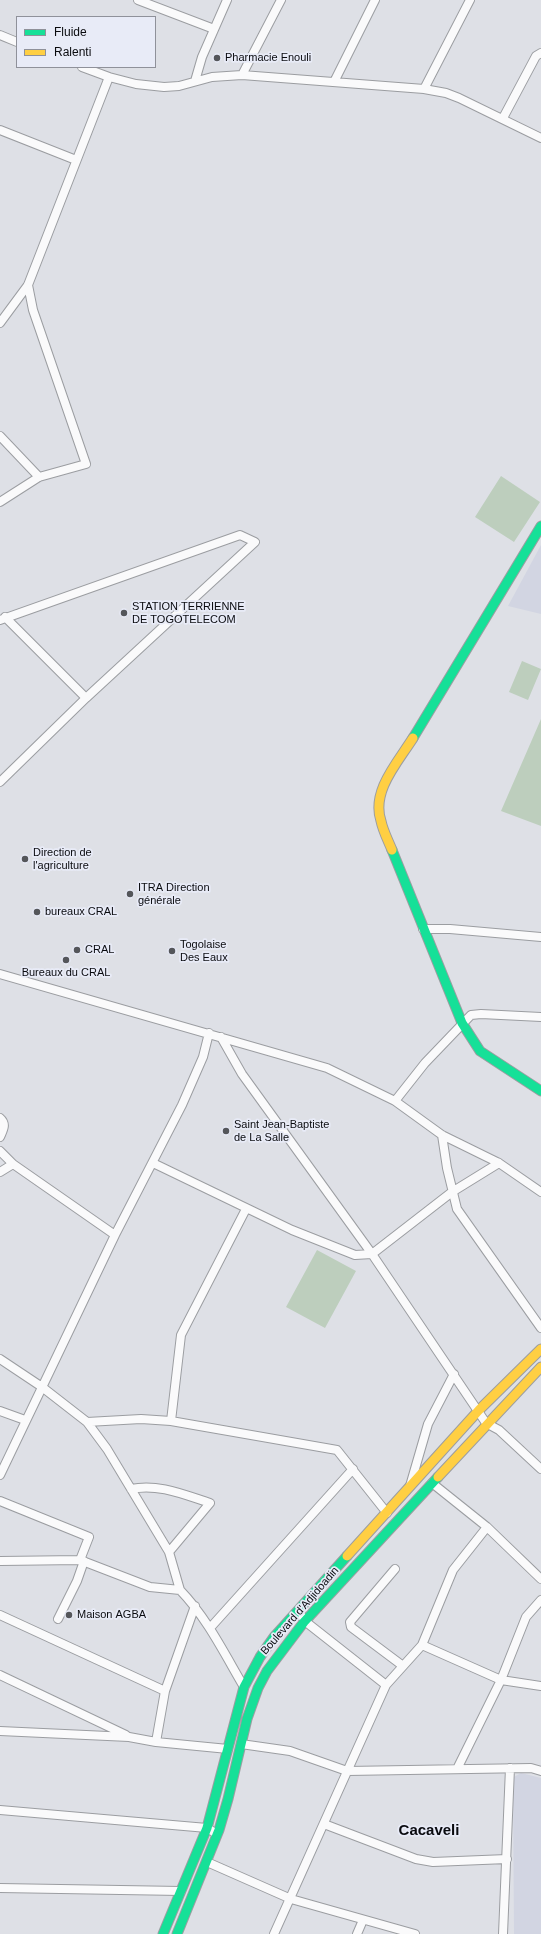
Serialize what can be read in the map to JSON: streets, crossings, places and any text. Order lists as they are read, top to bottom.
{
  "streets": {
    "main road": ["Boulevard d'Adjidoadin"]
  },
  "districts": ["Cacaveli"],
  "places": [
    "Pharmacie Enouli",
    "STATION TERRIENNE DE TOGOTELECOM",
    "Direction de l'agriculture",
    "ITRA Direction générale",
    "bureaux CRAL",
    "CRAL",
    "Togolaise Des Eaux",
    "Bureaux du CRAL",
    "Saint Jean-Baptiste de La Salle",
    "Maison AGBA"
  ],
  "legend": ["Fluide", "Ralenti"]
}
